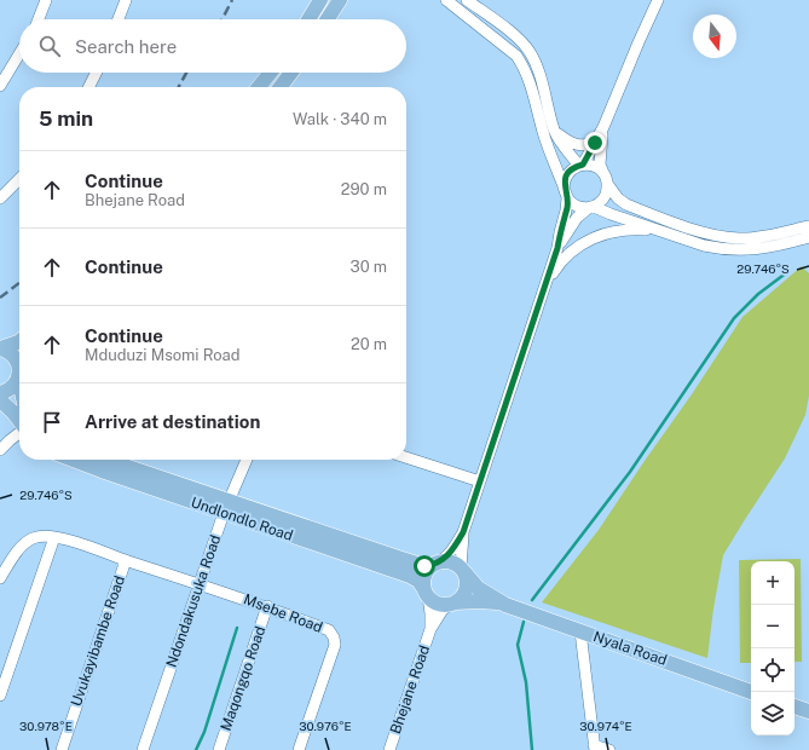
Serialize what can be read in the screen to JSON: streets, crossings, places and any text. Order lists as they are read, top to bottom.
{
  "streets": {
    "main road": ["Undlondlo Road", "Nyala Road"],
    "street": [
      "Ndondakusuka Road",
      "Msebe Road",
      "Uvukayibambe Road",
      "Maqongqo Road",
      "Bhejane Road"
    ]
  },
  "crossings": [
    ["Undlondlo Road", "Ndondakusuka Road"],
    ["Undlondlo Road", "Nyala Road"],
    ["Undlondlo Road", "Bhejane Road"],
    ["Ndondakusuka Road", "Msebe Road"],
    ["Msebe Road", "Uvukayibambe Road"],
    ["Msebe Road", "Maqongqo Road"],
    ["Nyala Road", "Bhejane Road"]
  ],
  "north": "bottom",
  "page": {
    "search": "Search here",
    "heading": ["5 min", "Walk · 340 m"],
    "list": [
      ["Continue", "Bhejane Road", "290 m"],
      ["Continue", "30 m"],
      ["Continue", "Mduduzi Msomi Road", "20 m"],
      "Arrive at destination"
    ],
    "map_buttons": ["+", "−"]
  },
  "coordinates": [
    "29.746°S",
    "30.978°E",
    "30.976°E",
    "30.974°E"
  ]
}
